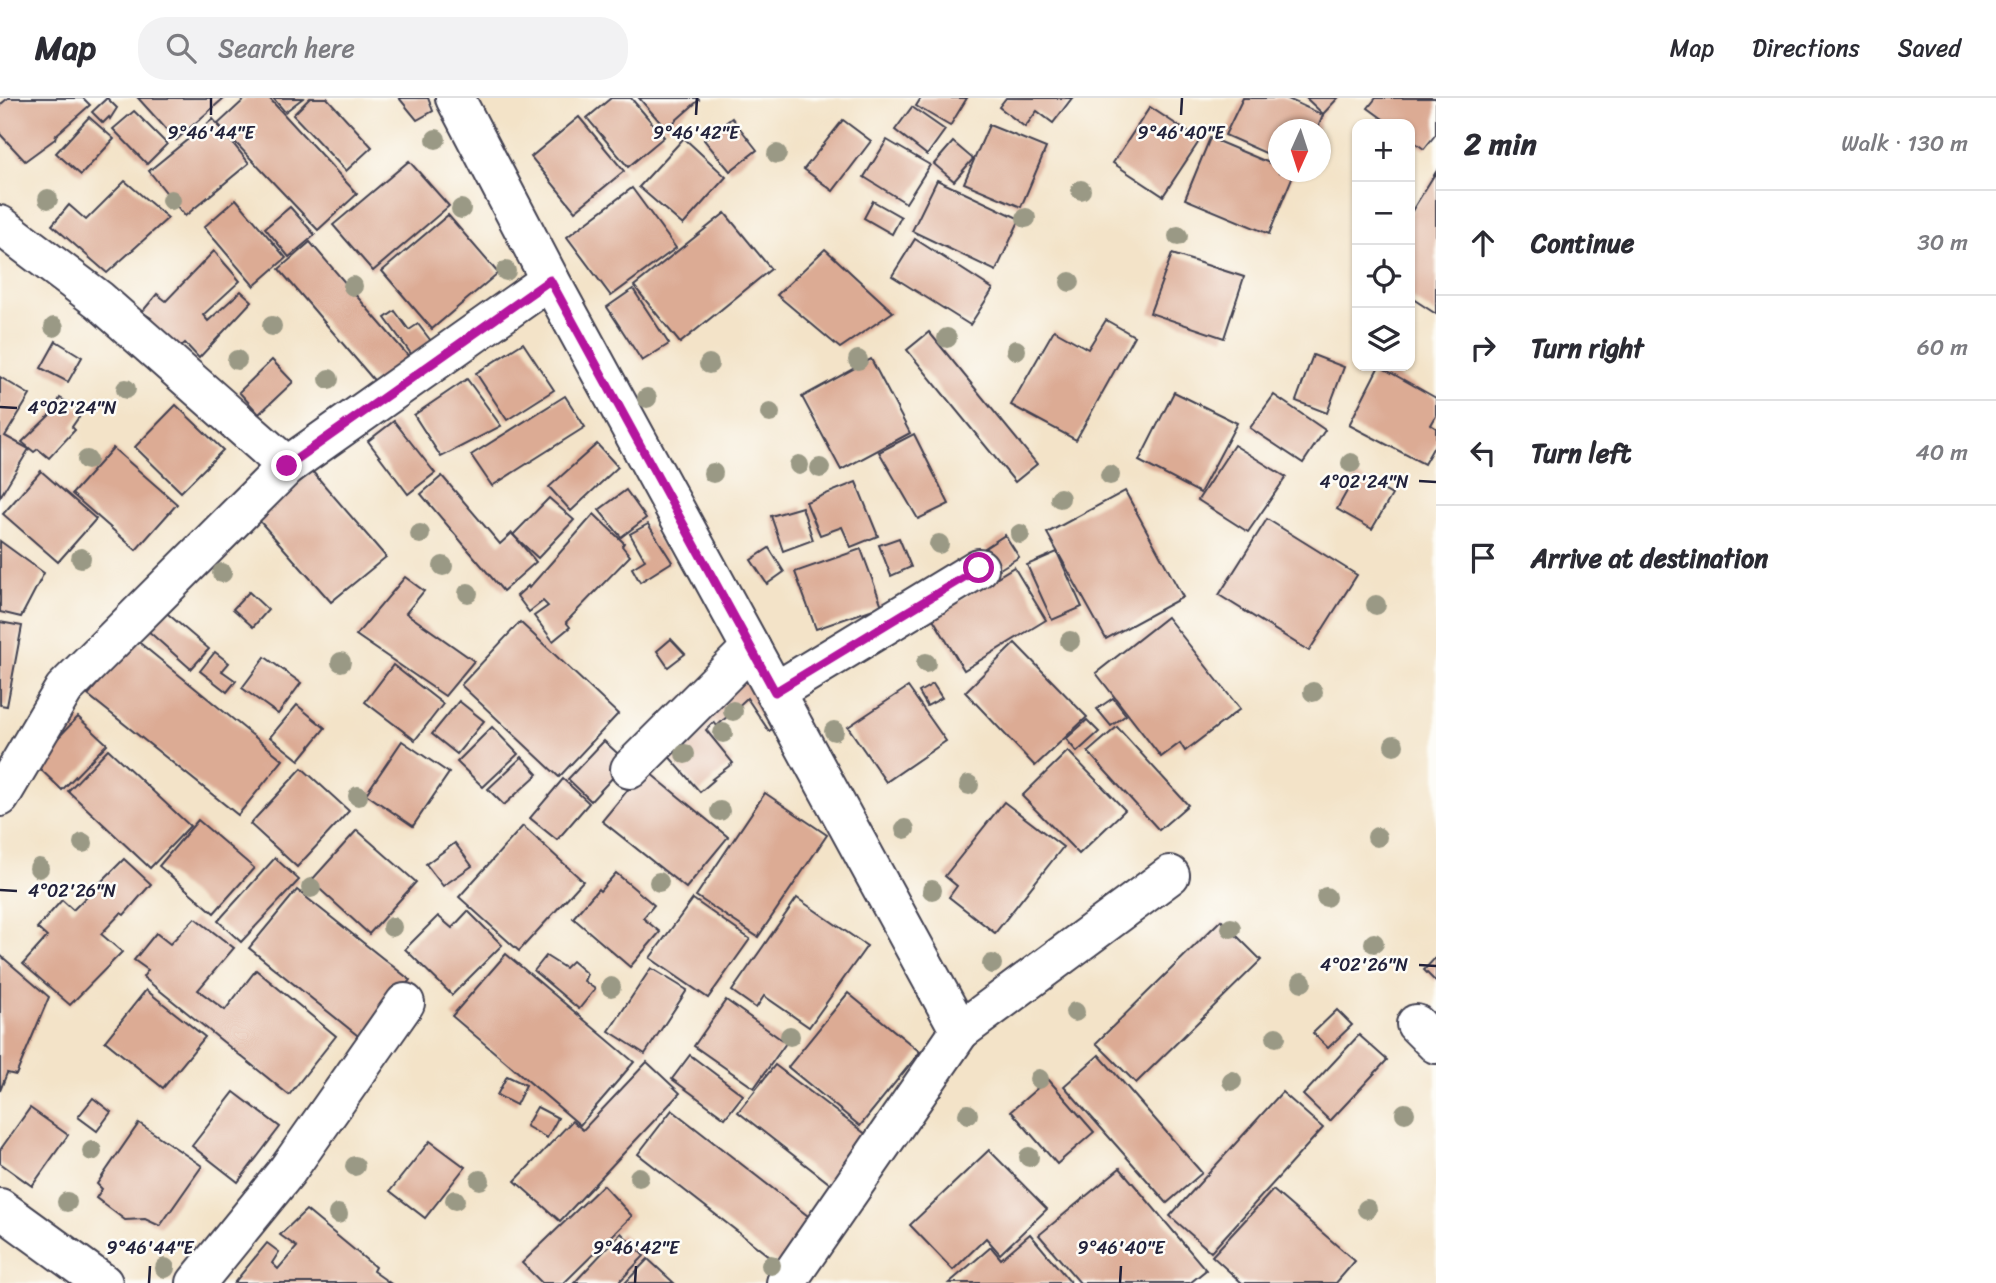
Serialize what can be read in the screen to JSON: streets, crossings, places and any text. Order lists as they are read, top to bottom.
{
  "north": "bottom",
  "page": {
    "header": "Map",
    "search": "Search here",
    "nav": ["Map", "Directions", "Saved"],
    "heading": ["2 min", "Walk · 130 m"],
    "map_buttons": ["+", "−"],
    "list": [
      ["Continue", "30 m"],
      ["Turn right", "60 m"],
      ["Turn left", "40 m"],
      "Arrive at destination"
    ]
  },
  "coordinates": [
    "9°46'44\"E",
    "9°46'42\"E",
    "9°46'40\"E",
    "4°02'24\"N",
    "4°02'26\"N"
  ]
}
